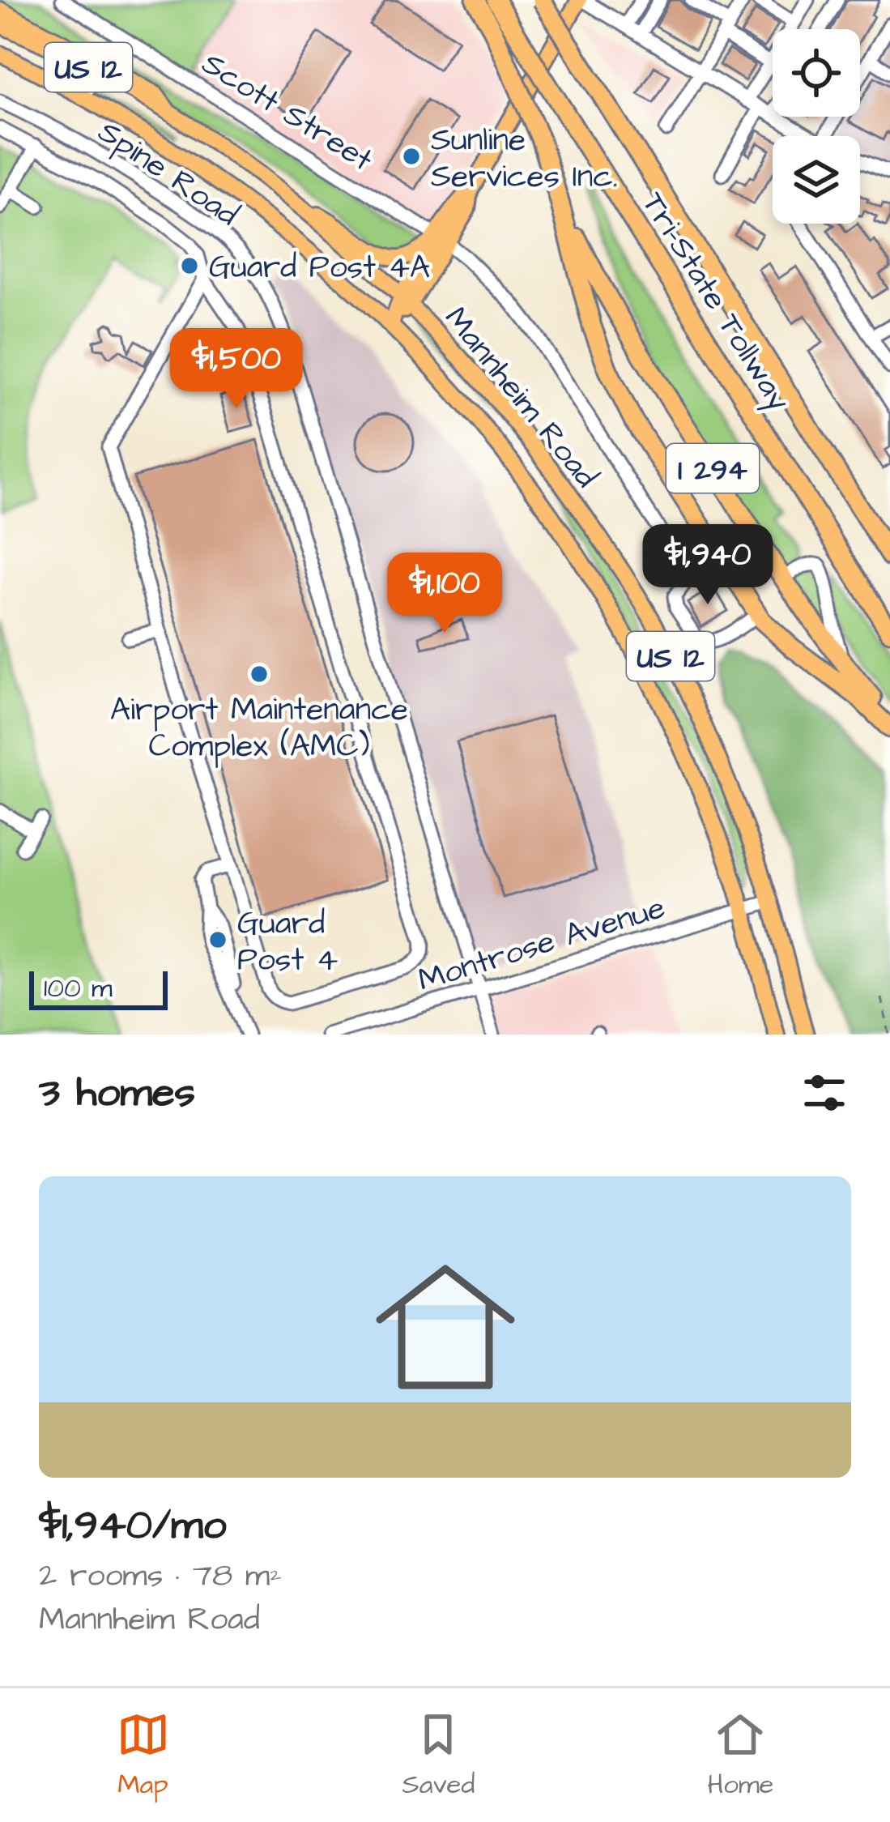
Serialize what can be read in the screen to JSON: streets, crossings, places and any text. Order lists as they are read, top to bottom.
{
  "streets": {
    "highway": ["Tri-State Tollway", "I 294"],
    "main road": ["US 12", "Mannheim Road"],
    "street": ["Scott Street", "Spine Road", "Montrose Avenue"]
  },
  "crossings": [
    ["Scott Street", "I 294"],
    ["Spine Road", "Montrose Avenue"],
    ["Tri-State Tollway", "I 294"],
    ["Mannheim Road", "Montrose Avenue"]
  ],
  "places": [
    "Sunline Services Inc.",
    "Guard Post 4A",
    "Airport Maintenance Complex (AMC)",
    "Guard Post 4"
  ],
  "scale_bar": "100 m",
  "page": {
    "price": ["$1,500", "$1,940", "$1,100"],
    "scale": "100 m",
    "heading": "3 homes",
    "list": [
      {
        "name": "$1,940/mo",
        "note": "2 rooms · 78 m² · Mannheim Road"
      }
    ],
    "tabs": ["Map", "Saved", "Home"]
  }
}
